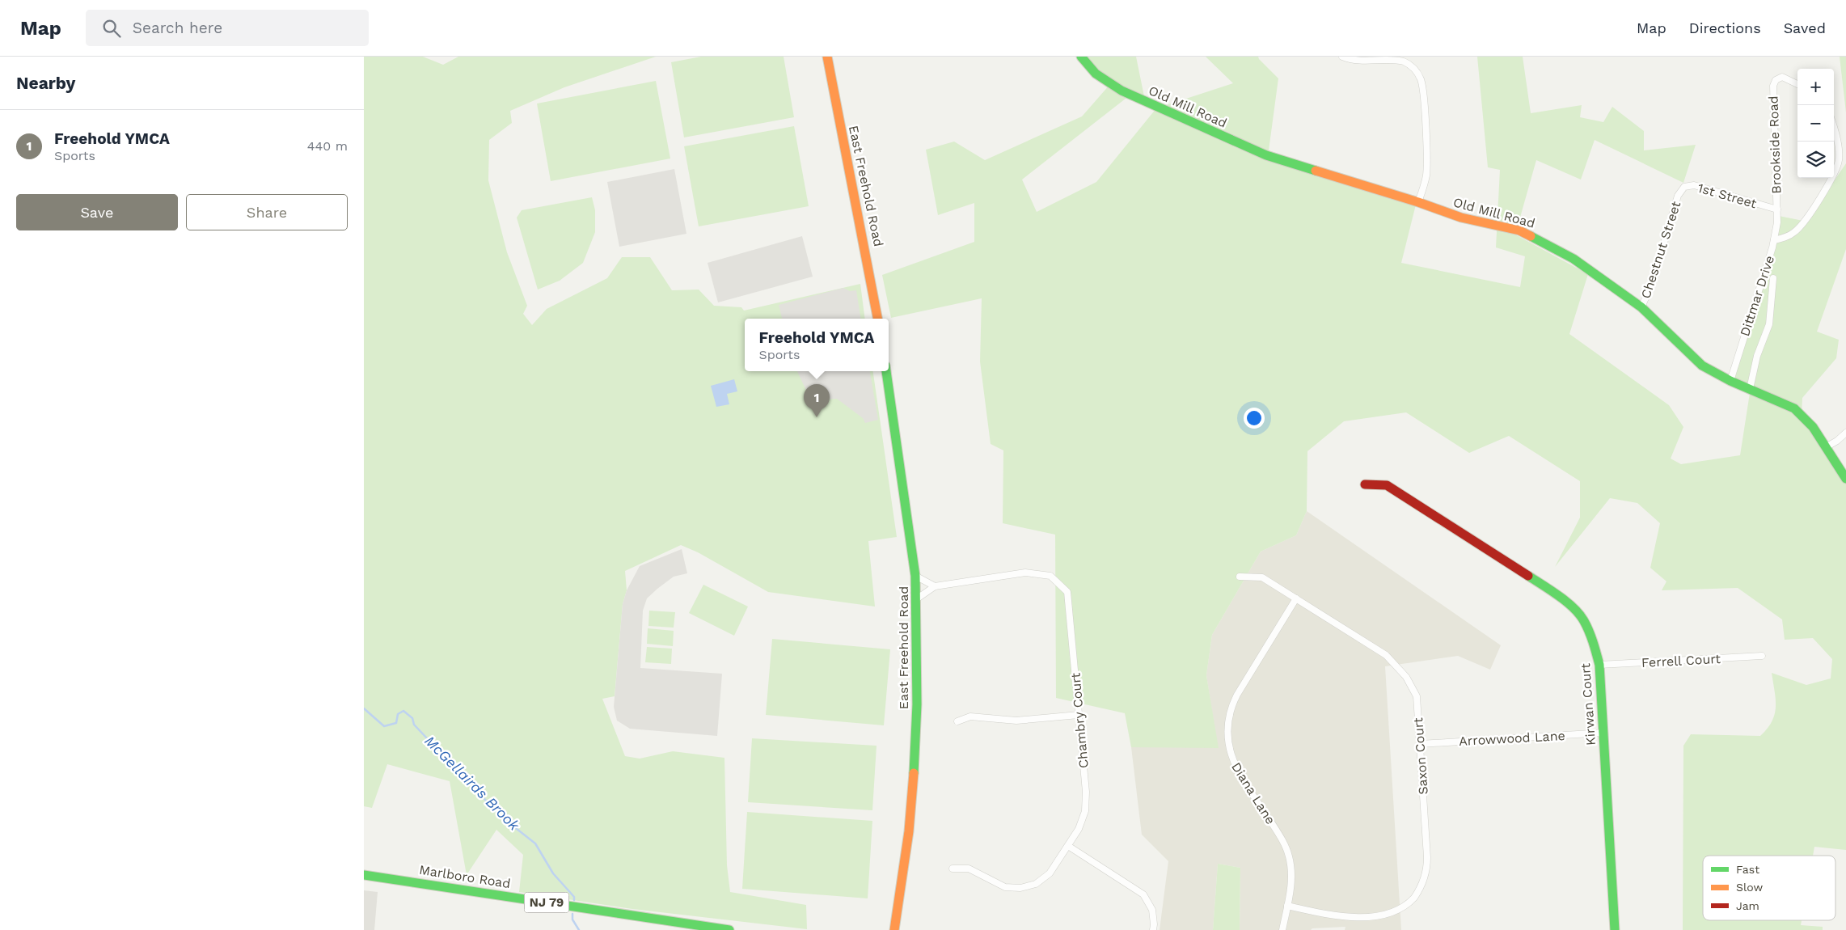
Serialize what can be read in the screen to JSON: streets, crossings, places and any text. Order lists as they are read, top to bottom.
{
  "streets": {
    "street": [
      "Old Mill Road",
      "Brookside Road",
      "East Freehold Road",
      "1st Street",
      "Chestnut Street",
      "Dittmar Drive",
      "Ferrell Court",
      "Kirwan Court",
      "Chambry Court",
      "Arrowwood Lane",
      "Saxon Court",
      "Diana Lane",
      "Marlboro Road",
      "NJ 79"
    ]
  },
  "crossings": [
    ["Old Mill Road", "Chestnut Street"],
    ["Old Mill Road", "Dittmar Drive"],
    ["Brookside Road", "1st Street"],
    ["Brookside Road", "Dittmar Drive"],
    ["East Freehold Road", "Chambry Court"],
    ["1st Street", "Chestnut Street"],
    ["1st Street", "Dittmar Drive"],
    ["Ferrell Court", "Kirwan Court"],
    ["Kirwan Court", "Arrowwood Lane"],
    ["Arrowwood Lane", "Saxon Court"],
    ["Saxon Court", "Diana Lane"]
  ],
  "water": ["McGellairds Brook"],
  "legend": ["Fast", "Slow", "Jam"],
  "page": {
    "header": "Map",
    "search": "Search here",
    "nav": ["Map", "Directions", "Saved"],
    "heading": "Nearby",
    "map_buttons": ["+", "−"],
    "list": [
      {
        "mark": "1",
        "name": "Freehold YMCA",
        "note": "Sports",
        "value": "440 m"
      }
    ],
    "buttons": ["Save", "Share"],
    "popup": ["Freehold YMCA", "Sports"],
    "pins": "1"
  }
}
